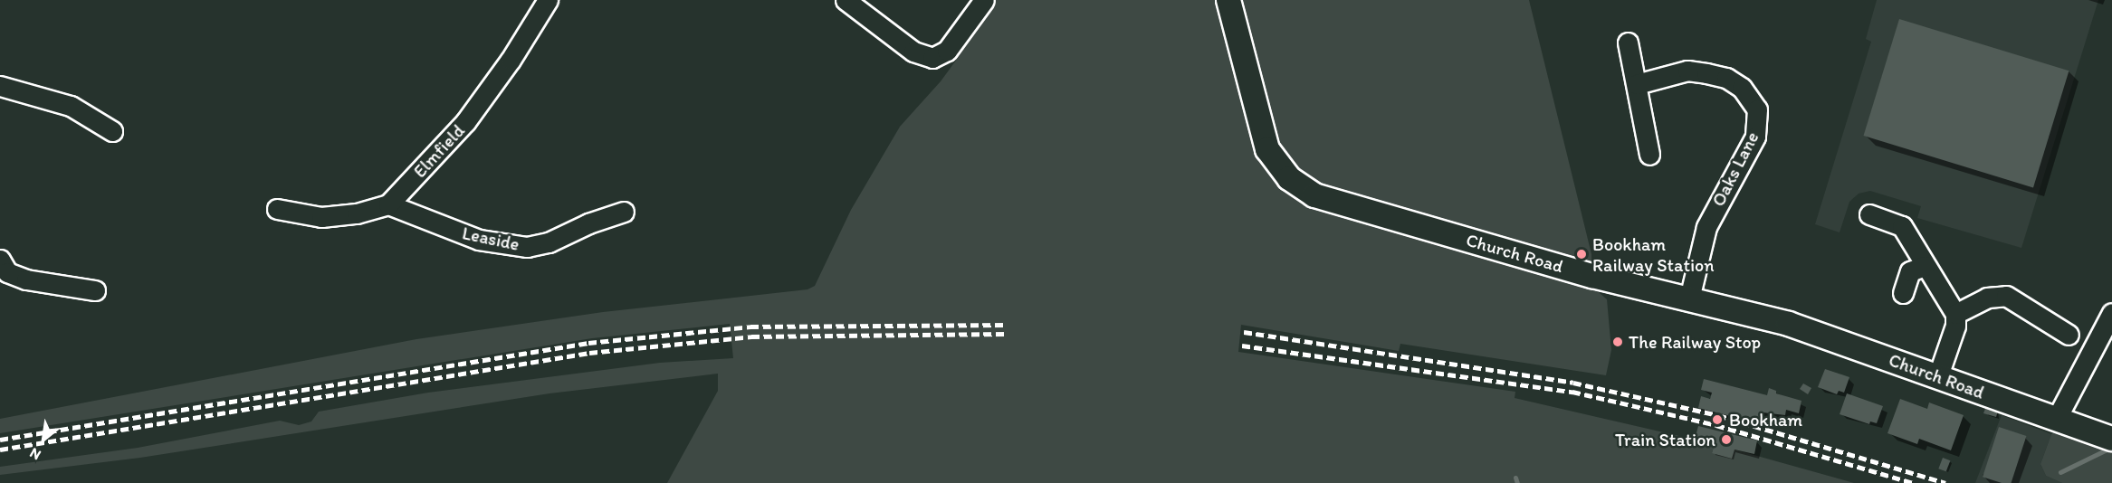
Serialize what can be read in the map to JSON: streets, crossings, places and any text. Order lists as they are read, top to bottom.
{
  "streets": {
    "street": [
      "Elmfield",
      "Oaks Lane",
      "Leaside",
      "Church Road"
    ]
  },
  "crossings": [
    ["Elmfield", "Leaside"],
    ["Oaks Lane", "Church Road"]
  ],
  "places": [
    "Bookham Railway Station",
    "The Railway Stop",
    "Bookham",
    "Train Station"
  ],
  "north": "bottom left"
}
